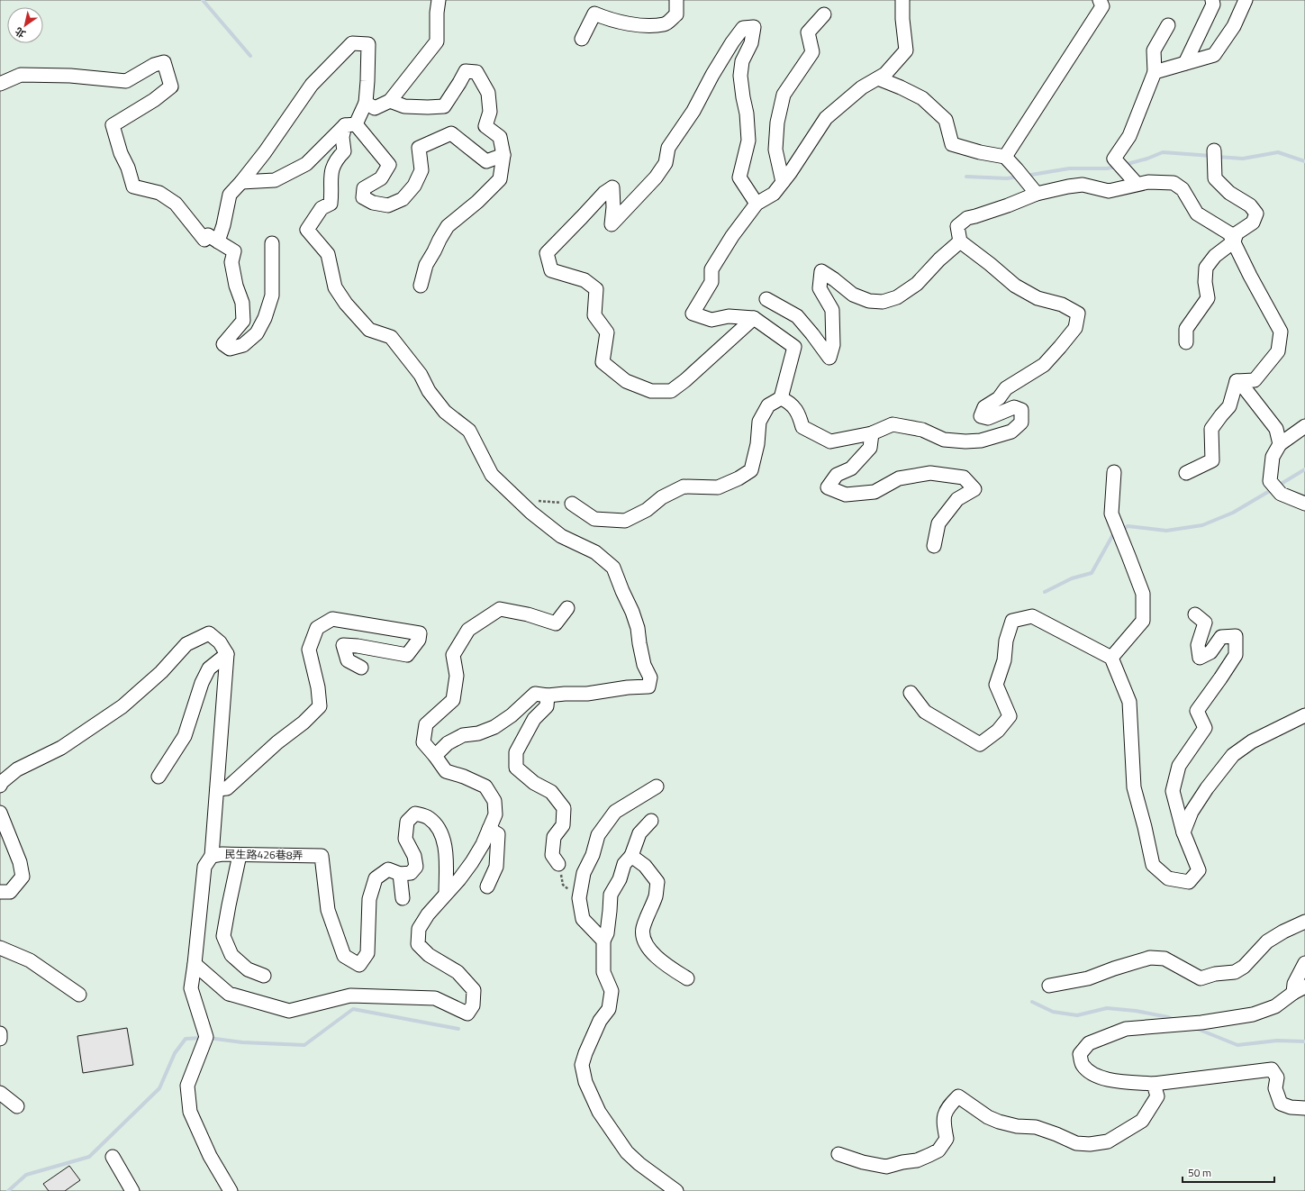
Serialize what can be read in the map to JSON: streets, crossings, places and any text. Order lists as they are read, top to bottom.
{
  "streets": {
    "street": ["民生路426巷8弄"]
  },
  "scale_bar": "50 m",
  "north": "bottom left"
}
